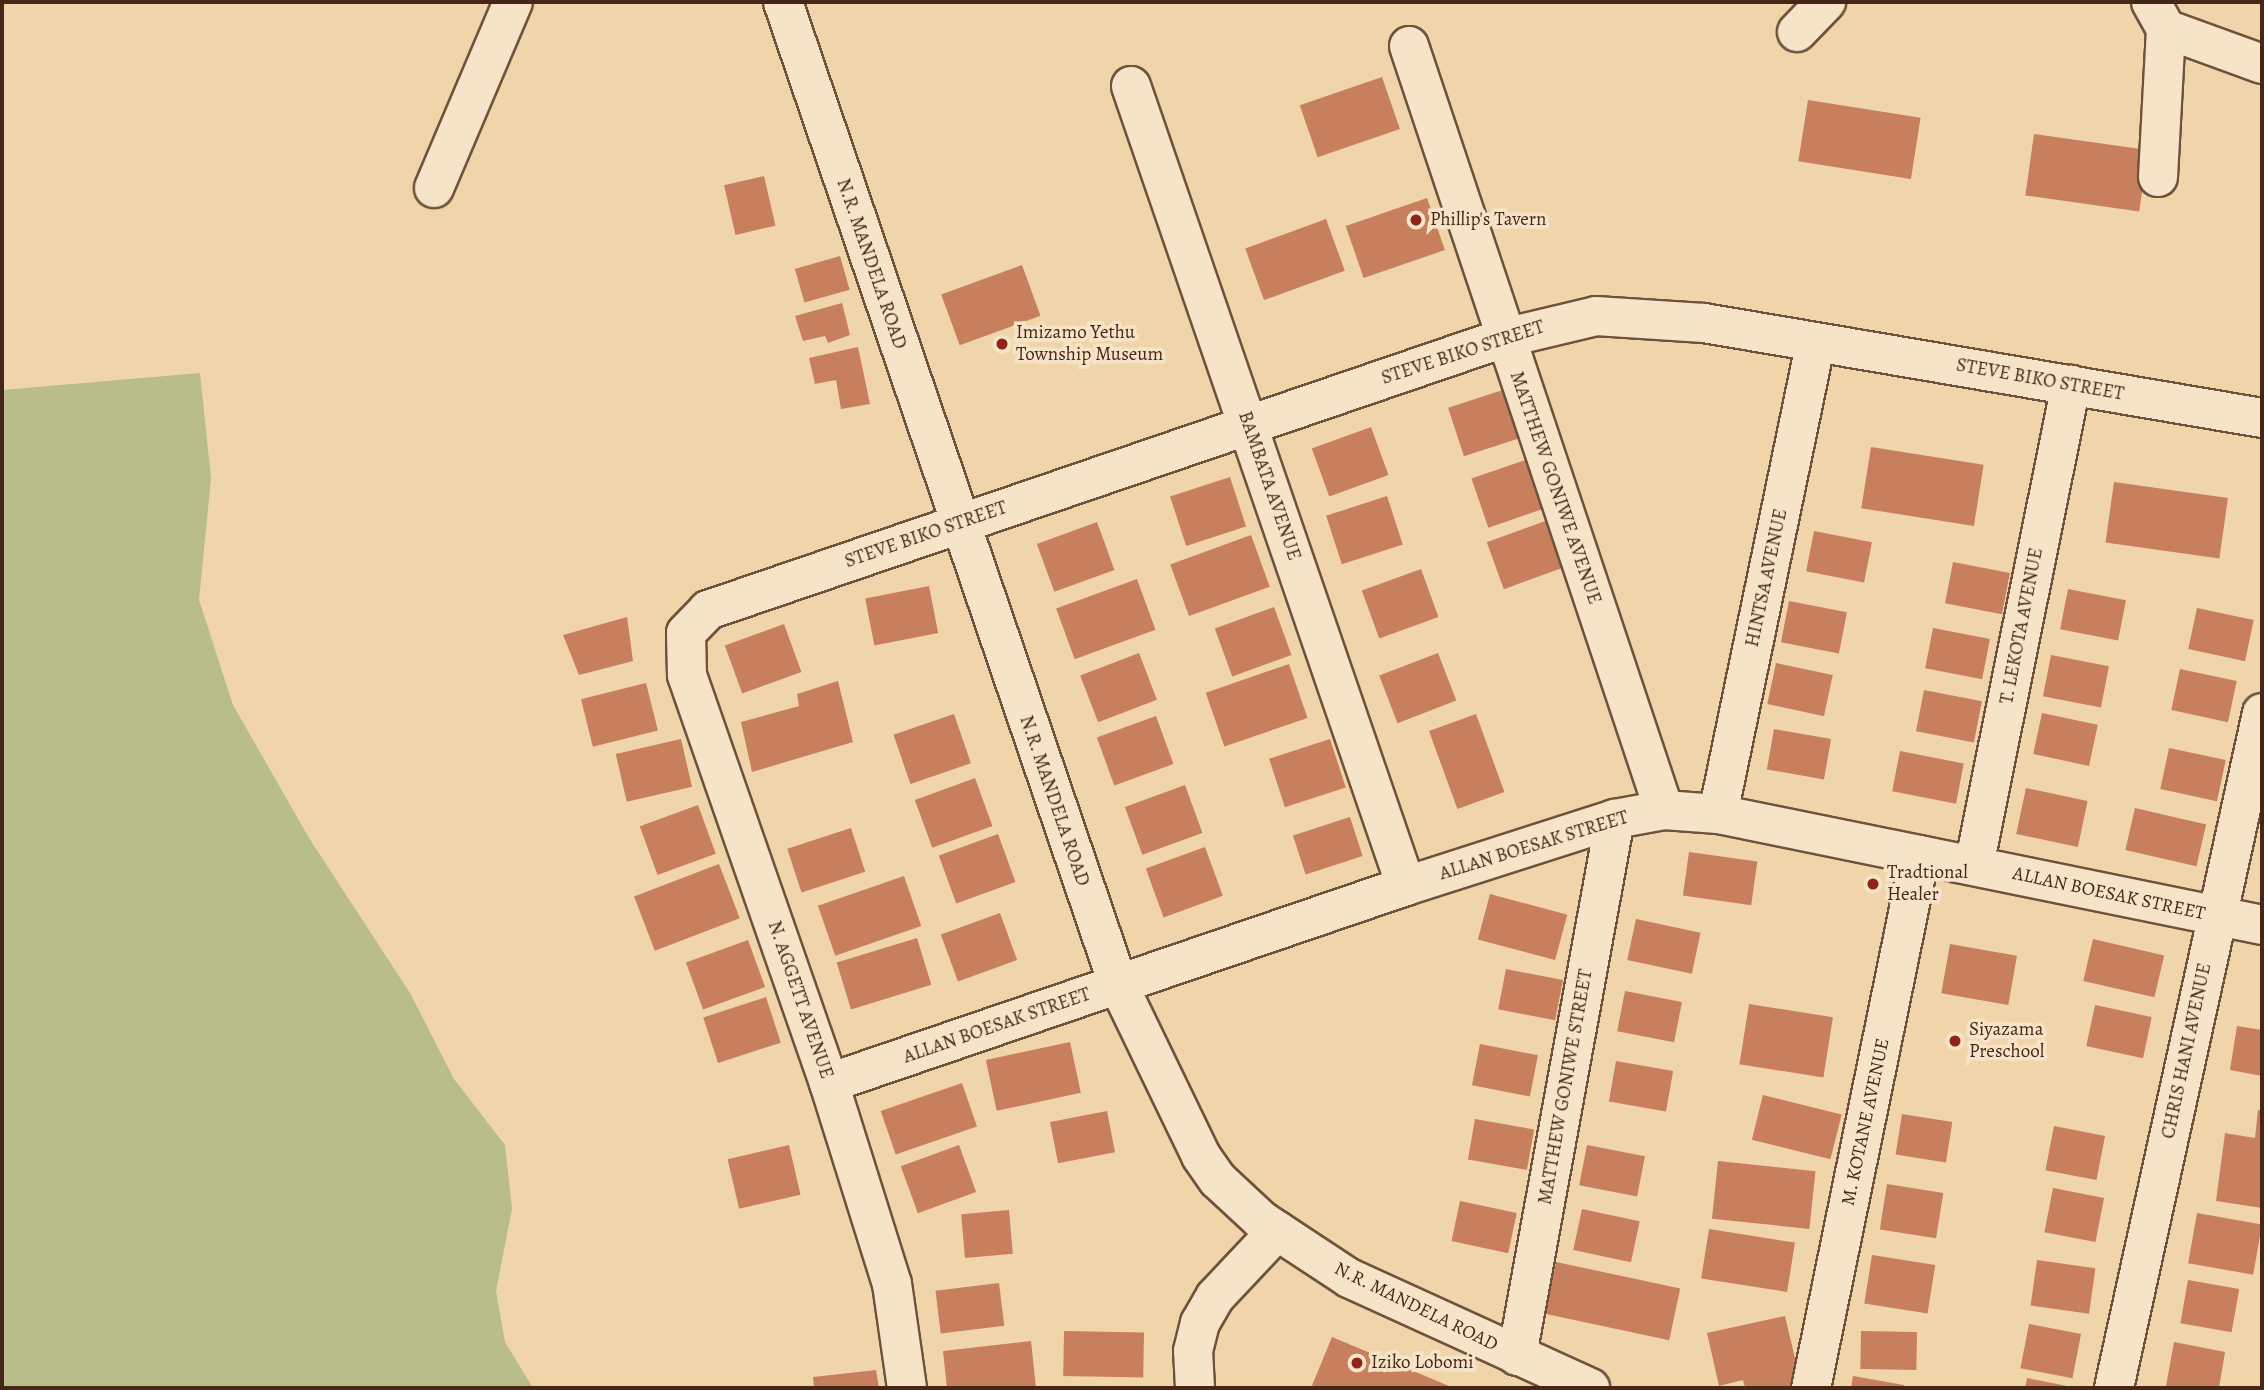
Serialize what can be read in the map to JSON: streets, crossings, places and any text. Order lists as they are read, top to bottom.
{
  "streets": {
    "street": [
      "N.R. MANDELA ROAD",
      "STEVE BIKO STREET",
      "BAMBATA AVENUE",
      "MATTHEW GONIWE AVENUE",
      "HINTSA AVENUE",
      "T. LEKOTA AVENUE",
      "ALLAN BOESAK STREET",
      "N. AGGETT AVENUE",
      "CHRIS HANI AVENUE",
      "MATTHEW GONIWE STREET",
      "M. KOTANE AVENUE"
    ]
  },
  "crossings": [
    ["N.R. MANDELA ROAD", "STEVE BIKO STREET"],
    ["N.R. MANDELA ROAD", "ALLAN BOESAK STREET"],
    ["N.R. MANDELA ROAD", "MATTHEW GONIWE STREET"],
    ["STEVE BIKO STREET", "BAMBATA AVENUE"],
    ["STEVE BIKO STREET", "MATTHEW GONIWE AVENUE"],
    ["STEVE BIKO STREET", "HINTSA AVENUE"],
    ["STEVE BIKO STREET", "T. LEKOTA AVENUE"],
    ["STEVE BIKO STREET", "N. AGGETT AVENUE"],
    ["BAMBATA AVENUE", "ALLAN BOESAK STREET"],
    ["MATTHEW GONIWE AVENUE", "ALLAN BOESAK STREET"],
    ["HINTSA AVENUE", "ALLAN BOESAK STREET"],
    ["T. LEKOTA AVENUE", "ALLAN BOESAK STREET"],
    ["ALLAN BOESAK STREET", "N. AGGETT AVENUE"],
    ["ALLAN BOESAK STREET", "CHRIS HANI AVENUE"],
    ["ALLAN BOESAK STREET", "MATTHEW GONIWE STREET"],
    ["ALLAN BOESAK STREET", "M. KOTANE AVENUE"]
  ],
  "places": [
    "Phillip's Tavern",
    "Imizamo Yethu Township Museum",
    "Tradtional Healer",
    "Siyazama Preschool",
    "Iziko Lobomi"
  ]
}
